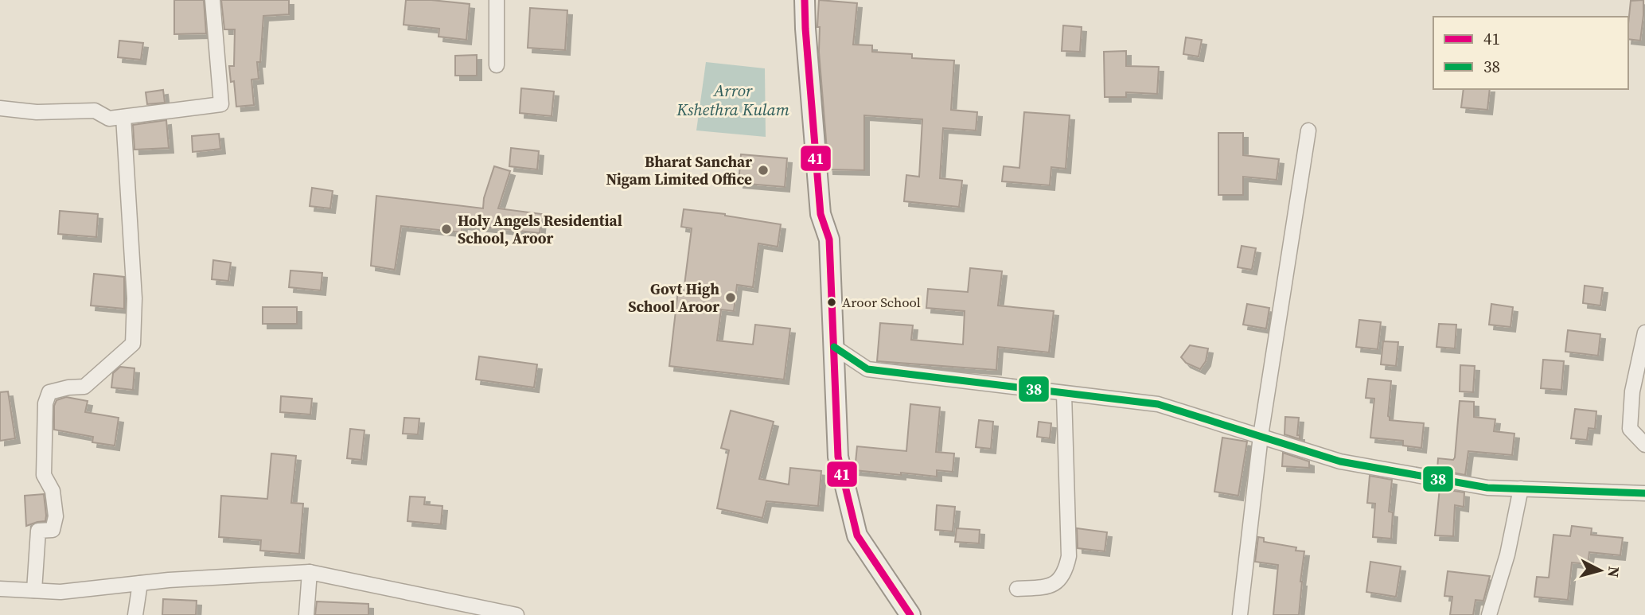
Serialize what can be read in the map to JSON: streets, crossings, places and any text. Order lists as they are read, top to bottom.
{
  "water": ["Arror Kshethra Kulam"],
  "places": [
    "Bharat Sanchar Nigam Limited Office",
    "Holy Angels Residential School, Aroor",
    "Govt High School Aroor",
    "Aroor School"
  ],
  "lines": ["transit line 41", "transit line 38"],
  "legend": ["41", "38"],
  "north": "right"
}
